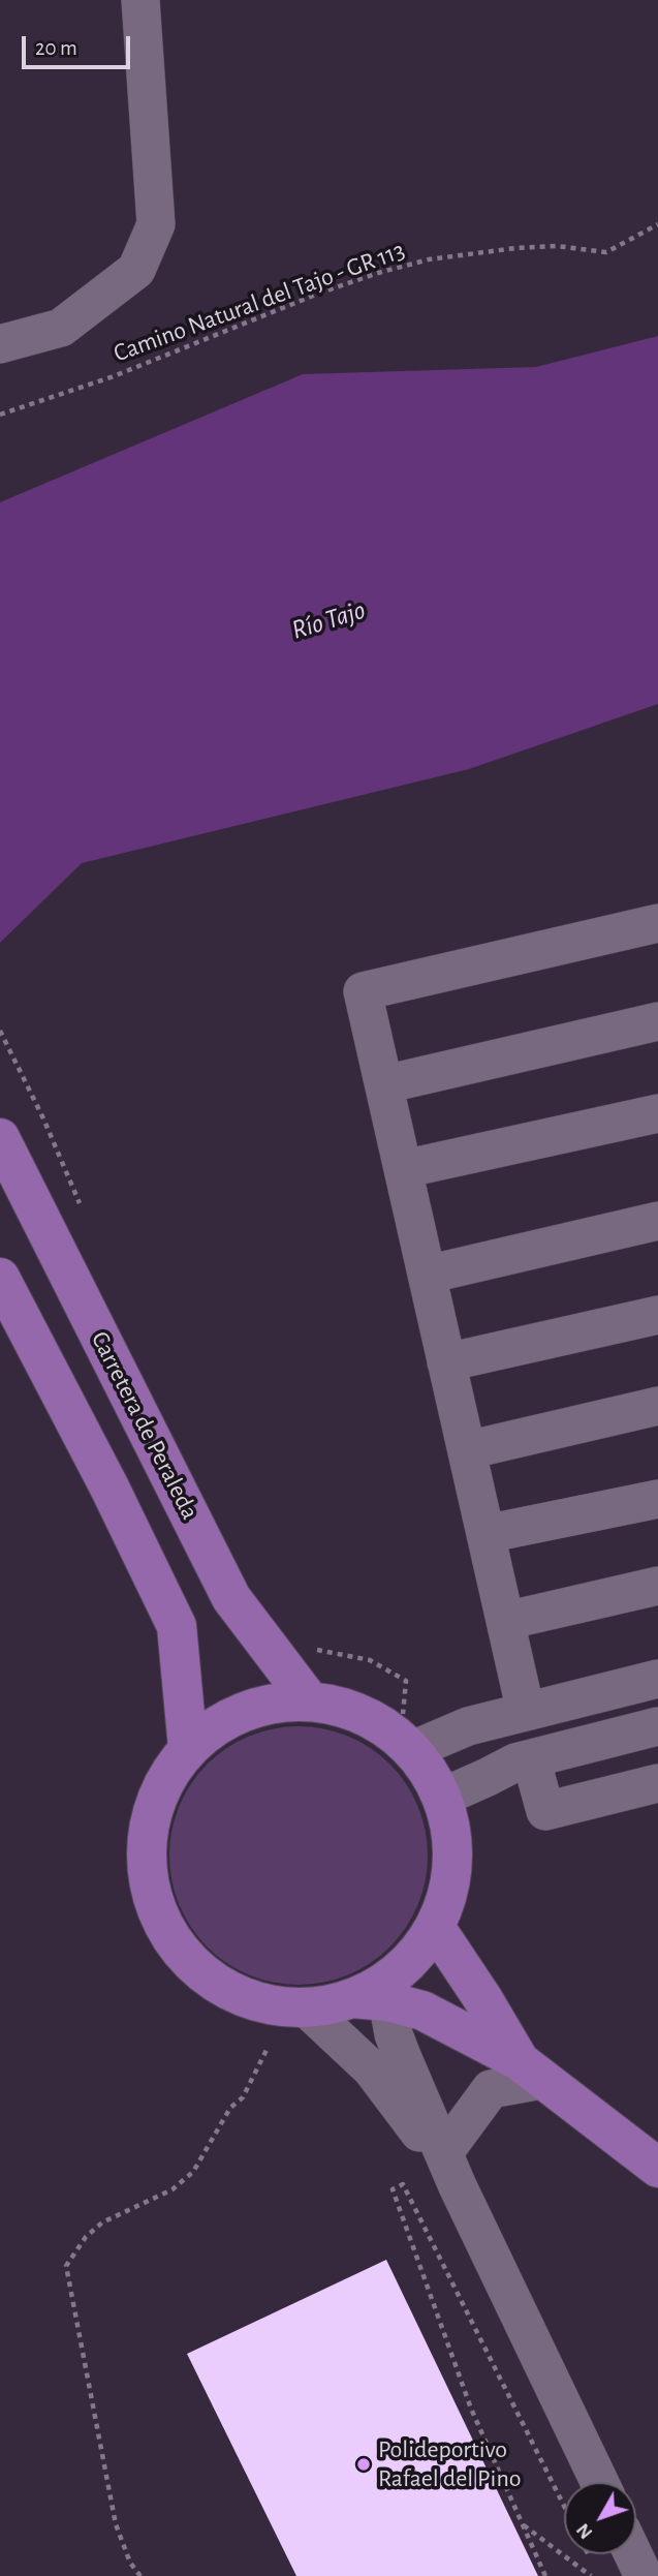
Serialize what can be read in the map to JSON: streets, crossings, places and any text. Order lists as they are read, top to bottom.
{
  "streets": {
    "main road": ["Carretera de Peraleda"],
    "path": ["Camino Natural del Tajo - GR 113"]
  },
  "water": ["Río Tajo"],
  "places": ["Polideportivo Rafael del Pino"],
  "scale_bar": "20 m",
  "north": "bottom left"
}
